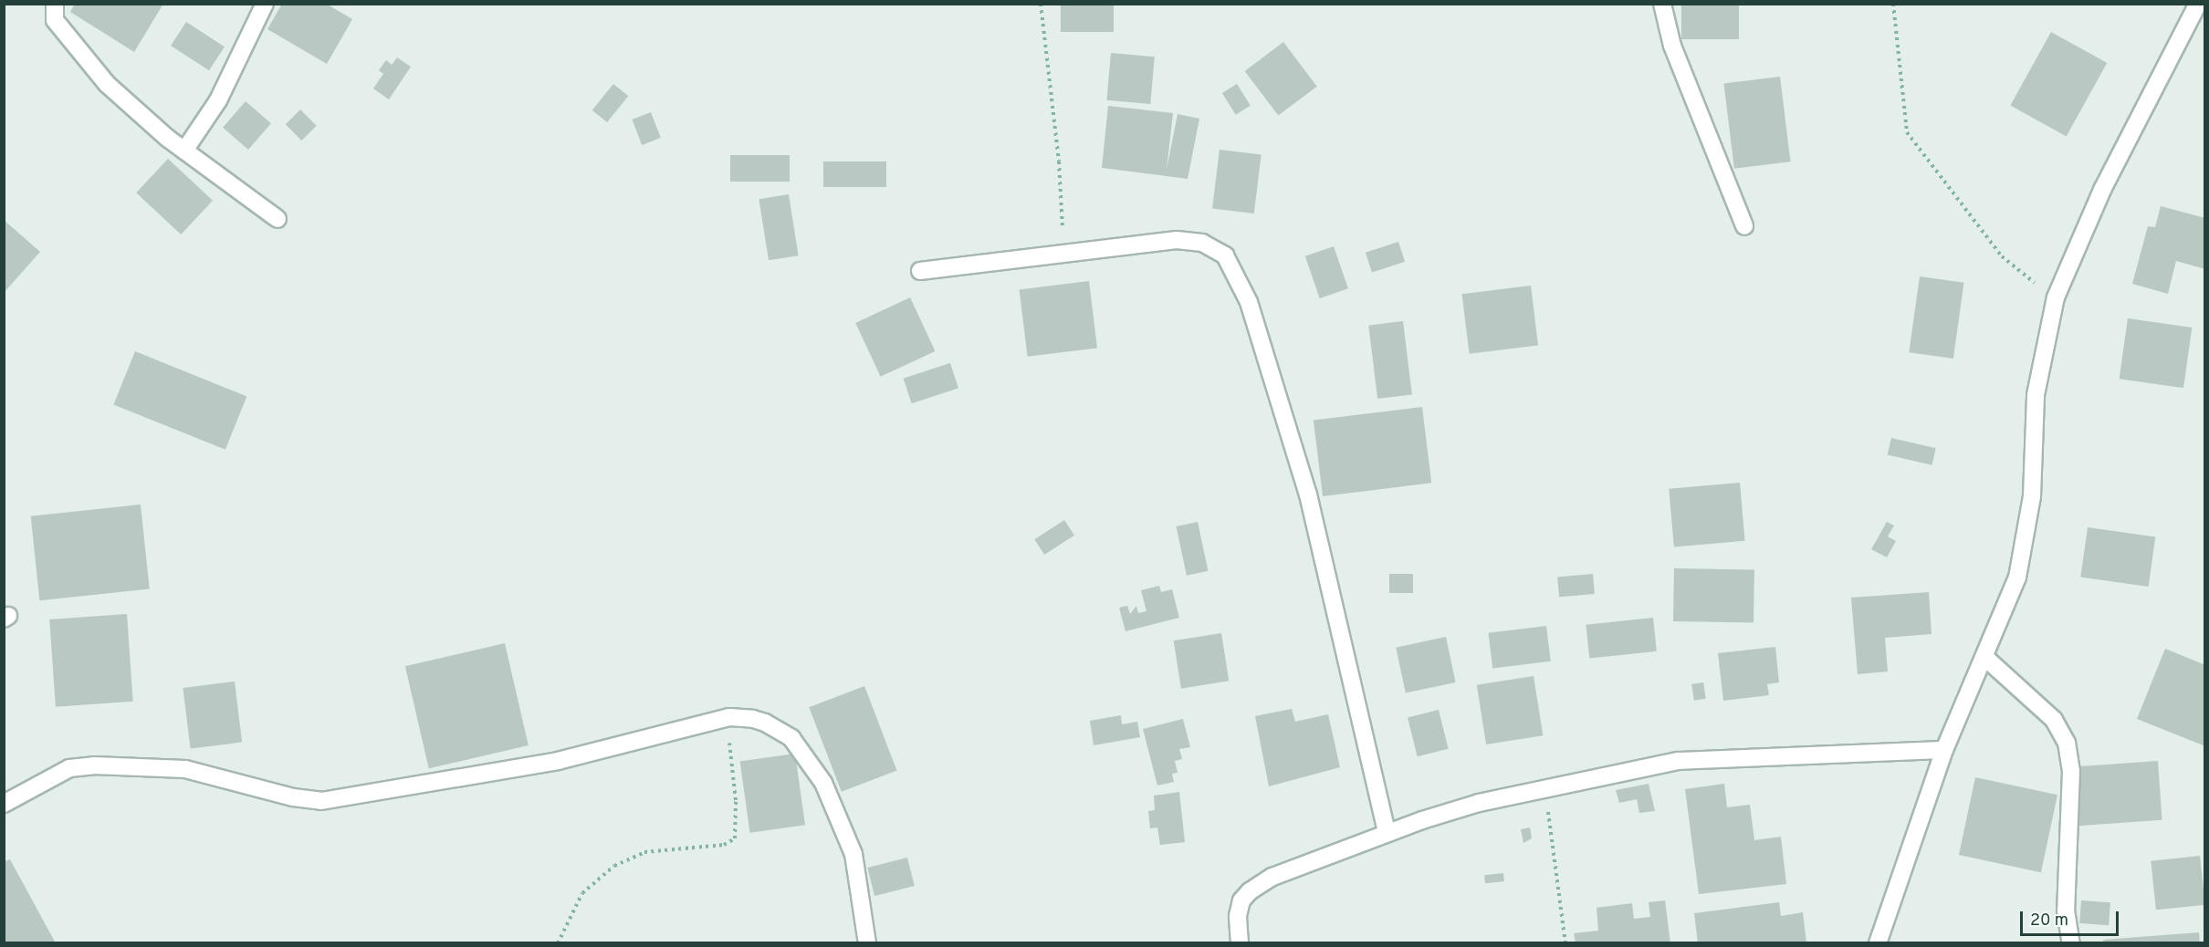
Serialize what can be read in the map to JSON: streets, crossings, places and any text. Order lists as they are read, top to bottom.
{
  "scale_bar": "20 m"
}
